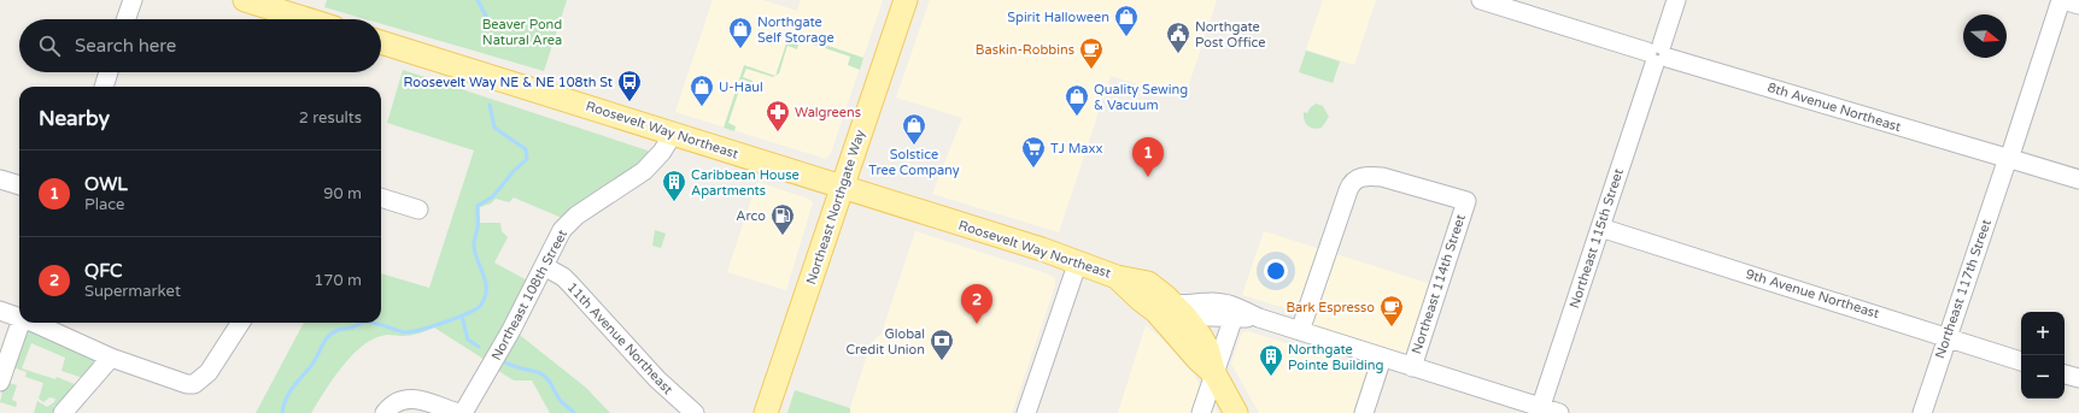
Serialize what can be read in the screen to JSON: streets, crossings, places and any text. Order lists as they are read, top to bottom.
{
  "streets": {
    "main road": ["Roosevelt Way Northeast", "Northeast Northgate Way"],
    "street": [
      "8th Avenue Northeast",
      "Northeast 115th Street",
      "Northeast 114th Street",
      "Northeast 117th Street",
      "9th Avenue Northeast",
      "Northeast 108th Street",
      "11th Avenue Northeast"
    ]
  },
  "crossings": [
    ["8th Avenue Northeast", "Northeast 115th Street"],
    ["8th Avenue Northeast", "Northeast 117th Street"],
    ["Roosevelt Way Northeast", "Northeast Northgate Way"],
    ["Roosevelt Way Northeast", "Northeast 108th Street"],
    ["Northeast 115th Street", "9th Avenue Northeast"],
    ["Northeast 117th Street", "9th Avenue Northeast"],
    ["Northeast 108th Street", "11th Avenue Northeast"]
  ],
  "parks": ["Beaver Pond Natural Area"],
  "places": {
    "shop": [
      "Spirit Halloween",
      "Northgate Self Storage",
      "U-Haul",
      "Quality Sewing & Vacuum",
      "Solstice Tree Company"
    ],
    "public building": ["Northgate Post Office"],
    "cafe": ["Baskin-Robbins", "Bark Espresso"],
    "bus stop": ["Roosevelt Way NE & NE 108th St"],
    "pharmacy": ["Walgreens"],
    "supermarket": ["TJ Maxx"],
    "building": ["Caribbean House Apartments", "Northgate Pointe Building"],
    "fuel station": ["Arco"],
    "bank": ["Global Credit Union"]
  },
  "north": "right",
  "page": {
    "search": "Search here",
    "heading": ["Nearby", "2 results"],
    "pins": ["1", "2"],
    "list": [
      {
        "mark": "1",
        "name": "OWL",
        "note": "Place",
        "value": "90 m"
      },
      {
        "mark": "2",
        "name": "QFC",
        "note": "Supermarket",
        "value": "170 m"
      }
    ],
    "map_buttons": ["+", "−"]
  }
}
